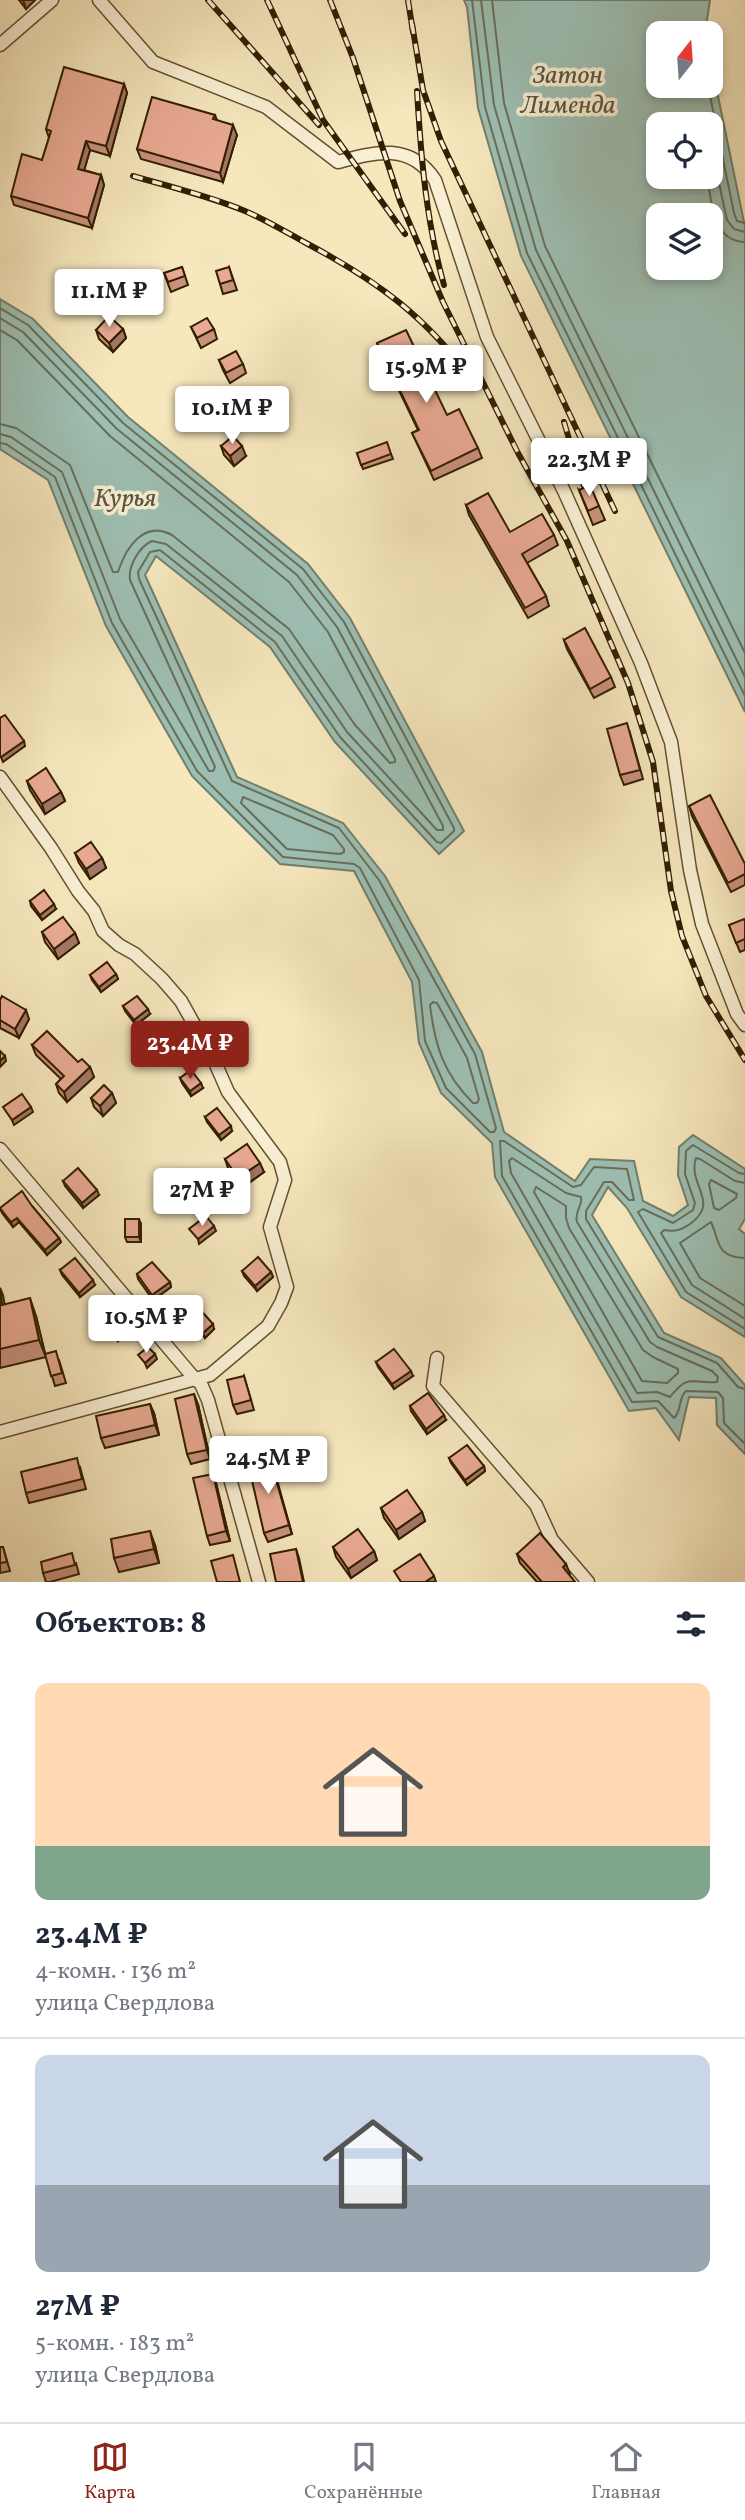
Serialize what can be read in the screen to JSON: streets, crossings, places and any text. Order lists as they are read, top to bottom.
{
  "water": ["Затон Лименда", "Курья"],
  "north": "top",
  "page": {
    "price": [
      "11.1M ₽",
      "15.9M ₽",
      "10.1M ₽",
      "22.3M ₽",
      "23.4M ₽",
      "27M ₽",
      "10.5M ₽",
      "24.5M ₽"
    ],
    "heading": "Объектов: 8",
    "list": [
      {
        "name": "23.4M ₽",
        "note": "4-комн. · 136 m² · улица Свердлова"
      },
      {
        "name": "27M ₽",
        "note": "5-комн. · 183 m² · улица Свердлова"
      }
    ],
    "tabs": ["Карта", "Сохранённые", "Главная"]
  }
}
